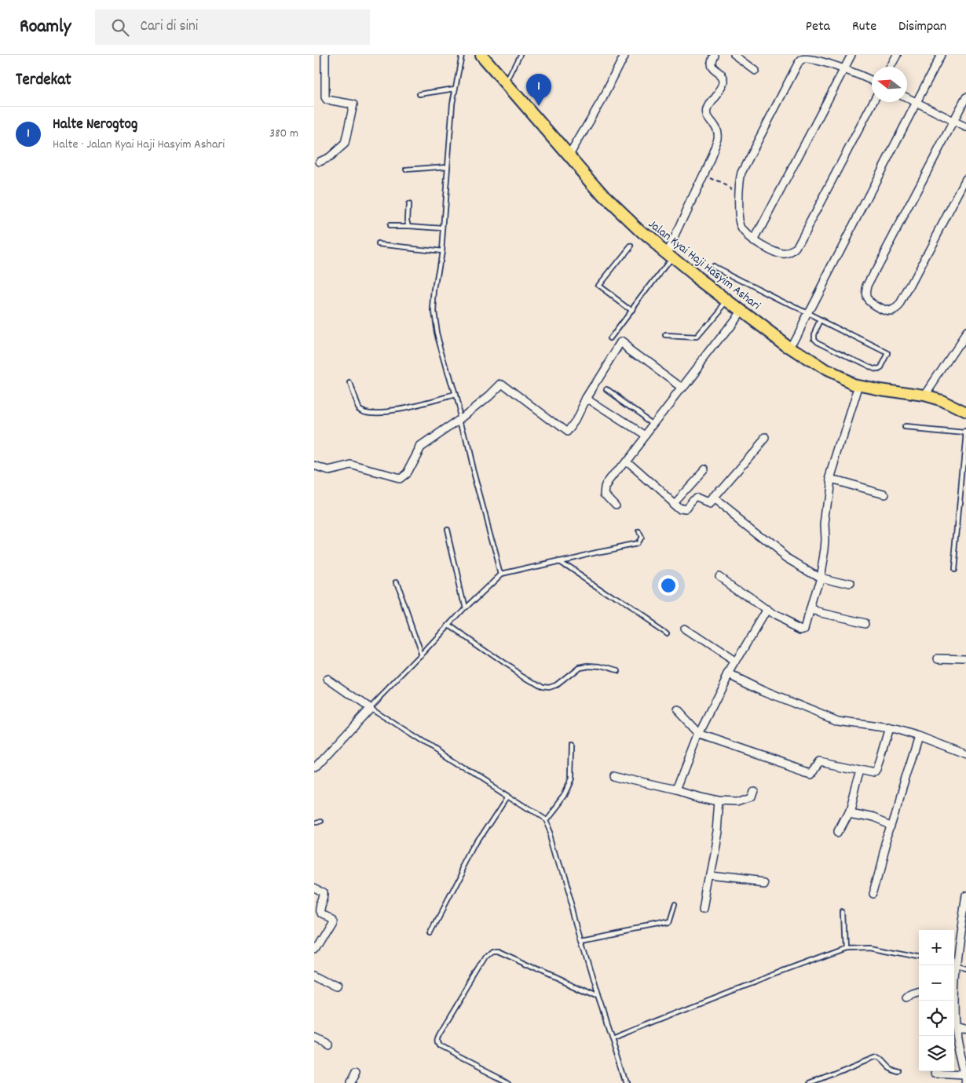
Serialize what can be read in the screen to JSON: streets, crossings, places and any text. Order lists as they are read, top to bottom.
{
  "streets": {
    "main road": ["Jalan Kyai Haji Hasyim Ashari"]
  },
  "north": "left",
  "page": {
    "header": "Roamly",
    "search": "Cari di sini",
    "nav": ["Peta", "Rute", "Disimpan"],
    "heading": "Terdekat",
    "pins": "1",
    "list": [
      {
        "mark": "1",
        "name": "Halte Nerogtog",
        "note": "Halte · Jalan Kyai Haji Hasyim Ashari",
        "value": "380 m"
      }
    ],
    "map_buttons": ["+", "−"]
  }
}
